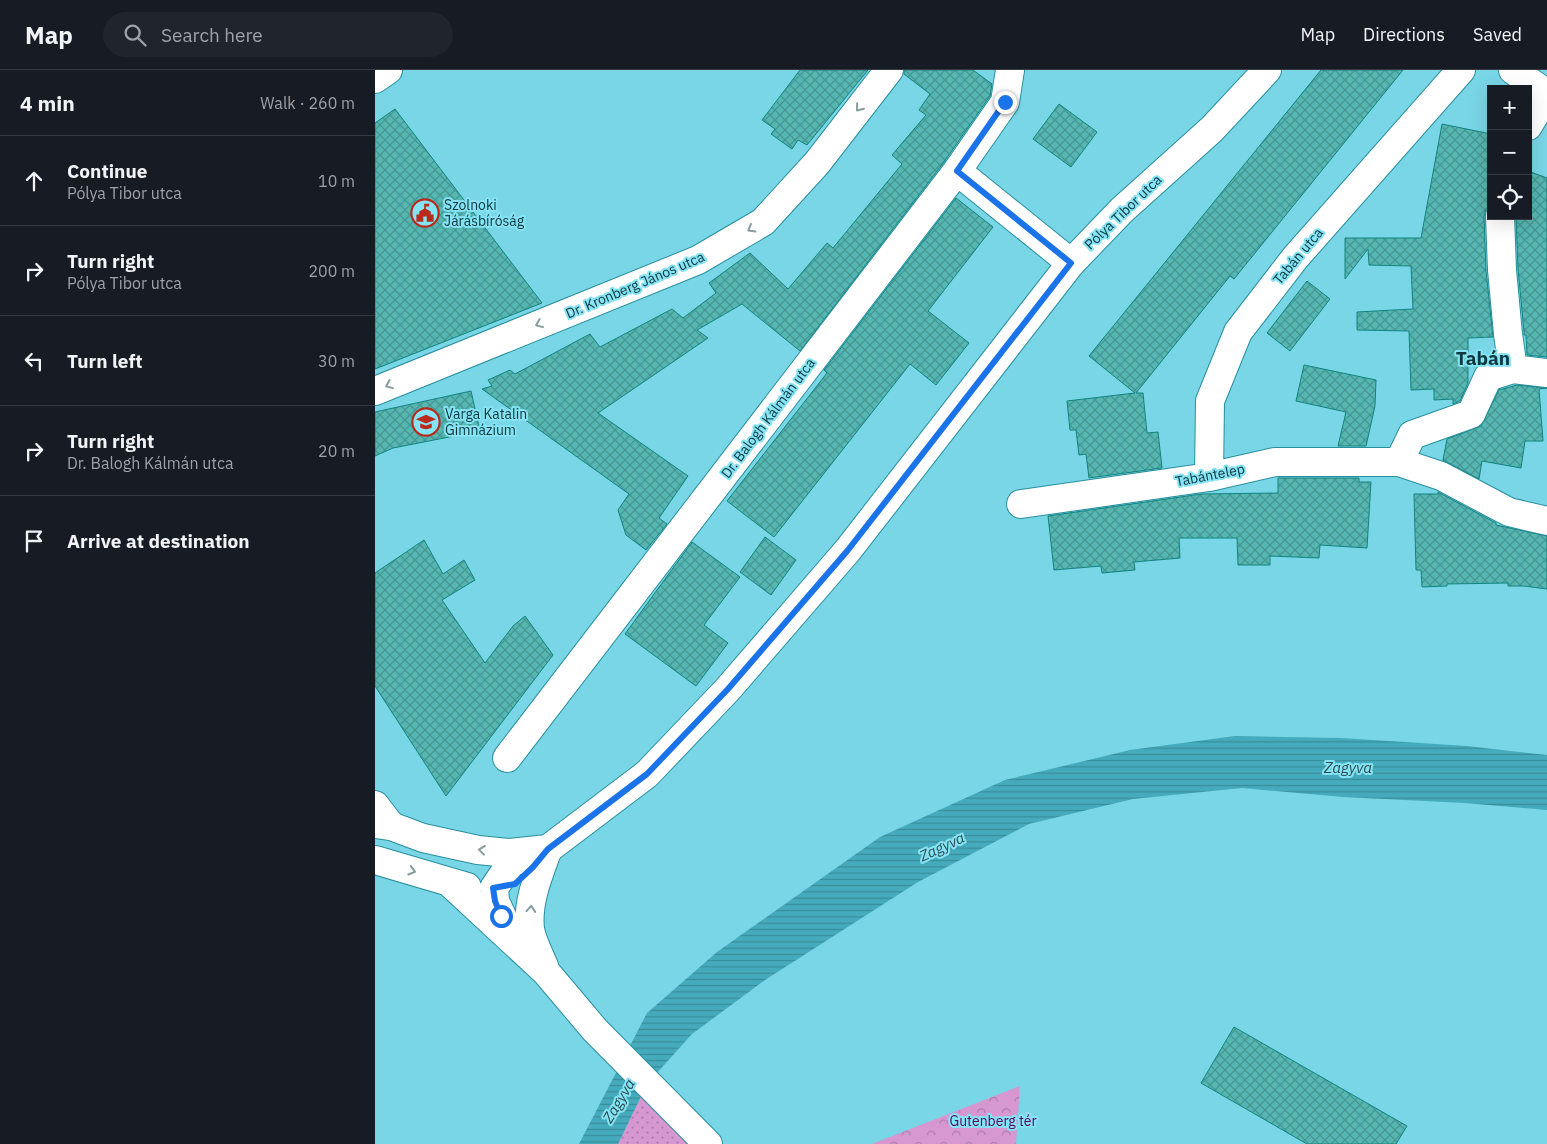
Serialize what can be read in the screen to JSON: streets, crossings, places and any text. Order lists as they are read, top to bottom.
{
  "streets": {
    "street": [
      "Pólya Tibor utca",
      "Tabán utca",
      "Dr. Kronberg János utca",
      "Dr. Balogh Kálmán utca",
      "Tabántelep"
    ]
  },
  "crossings": [
    ["Tabán utca", "Tabántelep"]
  ],
  "one_way": ["Dr. Kronberg János utca"],
  "districts": ["Tabán"],
  "water": ["Zagyva"],
  "parks": ["Gutenberg tér"],
  "places": {
    "public building": ["Szolnoki Járásbíróság"],
    "school or university": ["Varga Katalin Gimnázium"]
  },
  "page": {
    "header": "Map",
    "search": "Search here",
    "nav": ["Map", "Directions", "Saved"],
    "heading": ["4 min", "Walk · 260 m"],
    "map_buttons": ["+", "−"],
    "list": [
      ["Continue", "Pólya Tibor utca", "10 m"],
      ["Turn right", "Pólya Tibor utca", "200 m"],
      ["Turn left", "30 m"],
      ["Turn right", "Dr. Balogh Kálmán utca", "20 m"],
      "Arrive at destination"
    ]
  }
}
